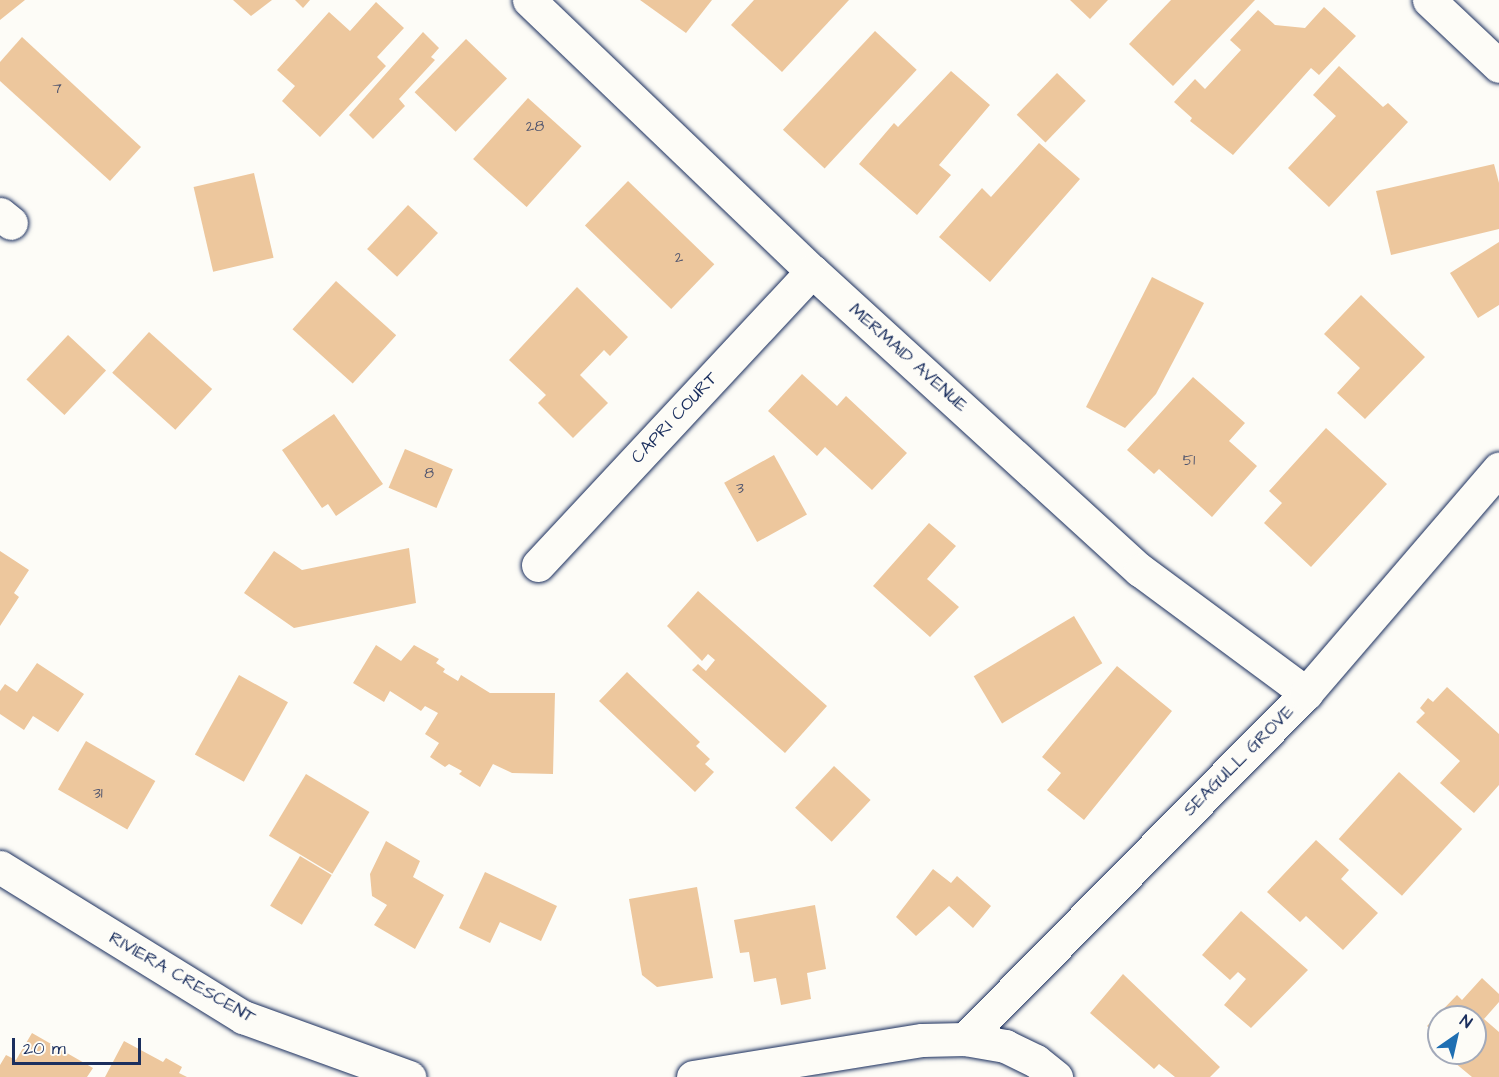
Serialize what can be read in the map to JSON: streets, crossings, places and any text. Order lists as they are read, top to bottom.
{
  "streets": {
    "street": [
      "MERMAID AVENUE",
      "CAPRI COURT",
      "SEAGULL GROVE",
      "RIVIERA CRESCENT"
    ]
  },
  "crossings": [
    ["MERMAID AVENUE", "CAPRI COURT"],
    ["MERMAID AVENUE", "SEAGULL GROVE"]
  ],
  "house_numbers": [
    "7",
    "28",
    "2",
    "51",
    "8",
    "3",
    "31"
  ],
  "scale_bar": "20 m",
  "north": "top right"
}
